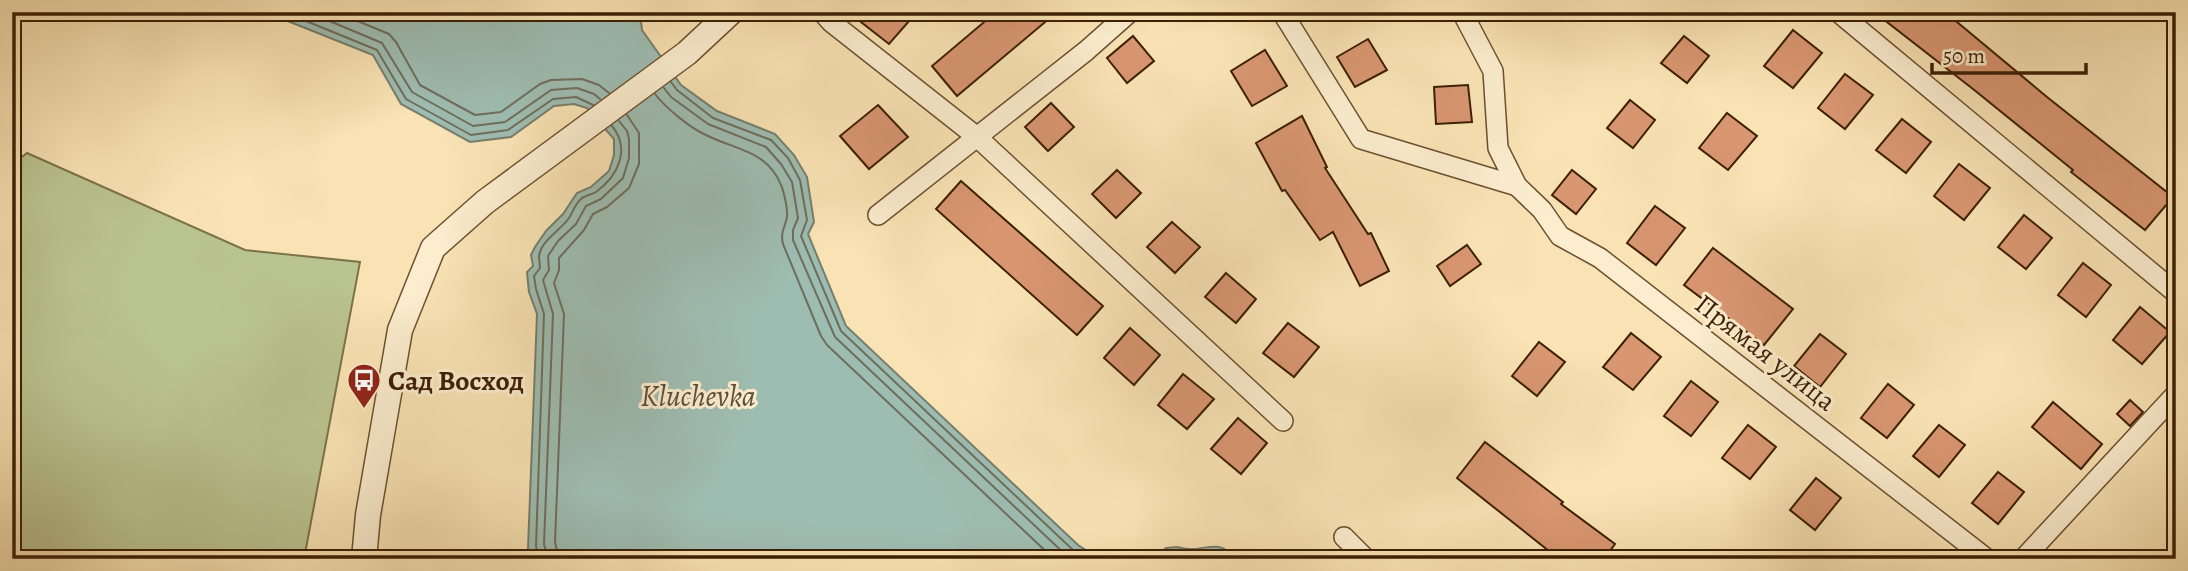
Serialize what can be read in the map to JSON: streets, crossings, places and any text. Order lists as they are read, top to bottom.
{
  "streets": {
    "street": ["Прямая улица"]
  },
  "water": ["Kluchevka"],
  "places": {
    "bus stop": ["Сад Восход"]
  },
  "scale_bar": "50 m"
}
